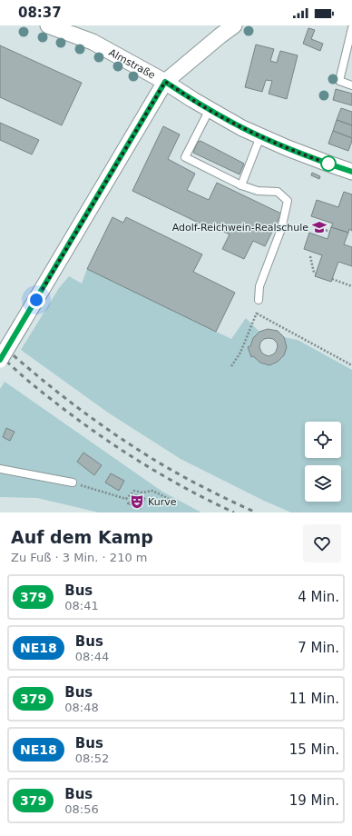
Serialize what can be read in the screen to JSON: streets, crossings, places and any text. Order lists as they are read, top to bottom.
{
  "streets": {
    "street": ["Almstraße"]
  },
  "places": {
    "school or university": ["Adolf-Reichwein-Realschule"],
    "theatre": ["Kurve"]
  },
  "lines": ["bus line 379"],
  "page": {
    "status": "08:37",
    "heading": ["Auf dem Kamp", "Zu Fuß · 3 Min. · 210 m"],
    "list": [
      {
        "mark": "379",
        "name": "Bus",
        "note": "08:41",
        "value": "4 Min."
      },
      {
        "mark": "NE18",
        "name": "Bus",
        "note": "08:44",
        "value": "7 Min."
      },
      {
        "mark": "379",
        "name": "Bus",
        "note": "08:48",
        "value": "11 Min."
      },
      {
        "mark": "NE18",
        "name": "Bus",
        "note": "08:52",
        "value": "15 Min."
      },
      {
        "mark": "379",
        "name": "Bus",
        "note": "08:56",
        "value": "19 Min."
      }
    ]
  }
}
